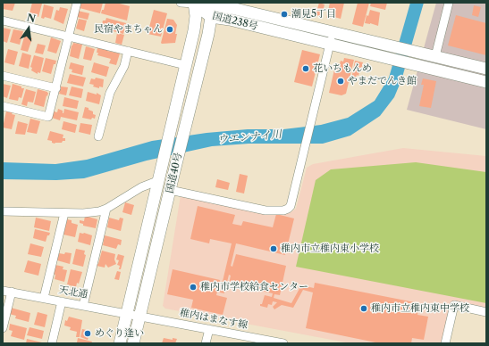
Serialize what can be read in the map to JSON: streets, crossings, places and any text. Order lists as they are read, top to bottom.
{
  "streets": {
    "highway": ["国道238号", "国道40号"],
    "street": ["天北通", "稚内はまなす線"]
  },
  "crossings": [
    ["国道238号", "国道40号"],
    ["国道40号", "天北通"],
    ["国道40号", "稚内はまなす線"],
    ["天北通", "稚内はまなす線"]
  ],
  "water": ["ウエンナイ川"],
  "places": [
    "潮見5丁目",
    "民宿やまちゃん",
    "花いちもんめ",
    "やまだでんき館",
    "稚内市立稚内東小学校",
    "稚内市学校給食センター",
    "稚内市立稚内東中学校",
    "めぐり逢い"
  ],
  "north": "top"
}
